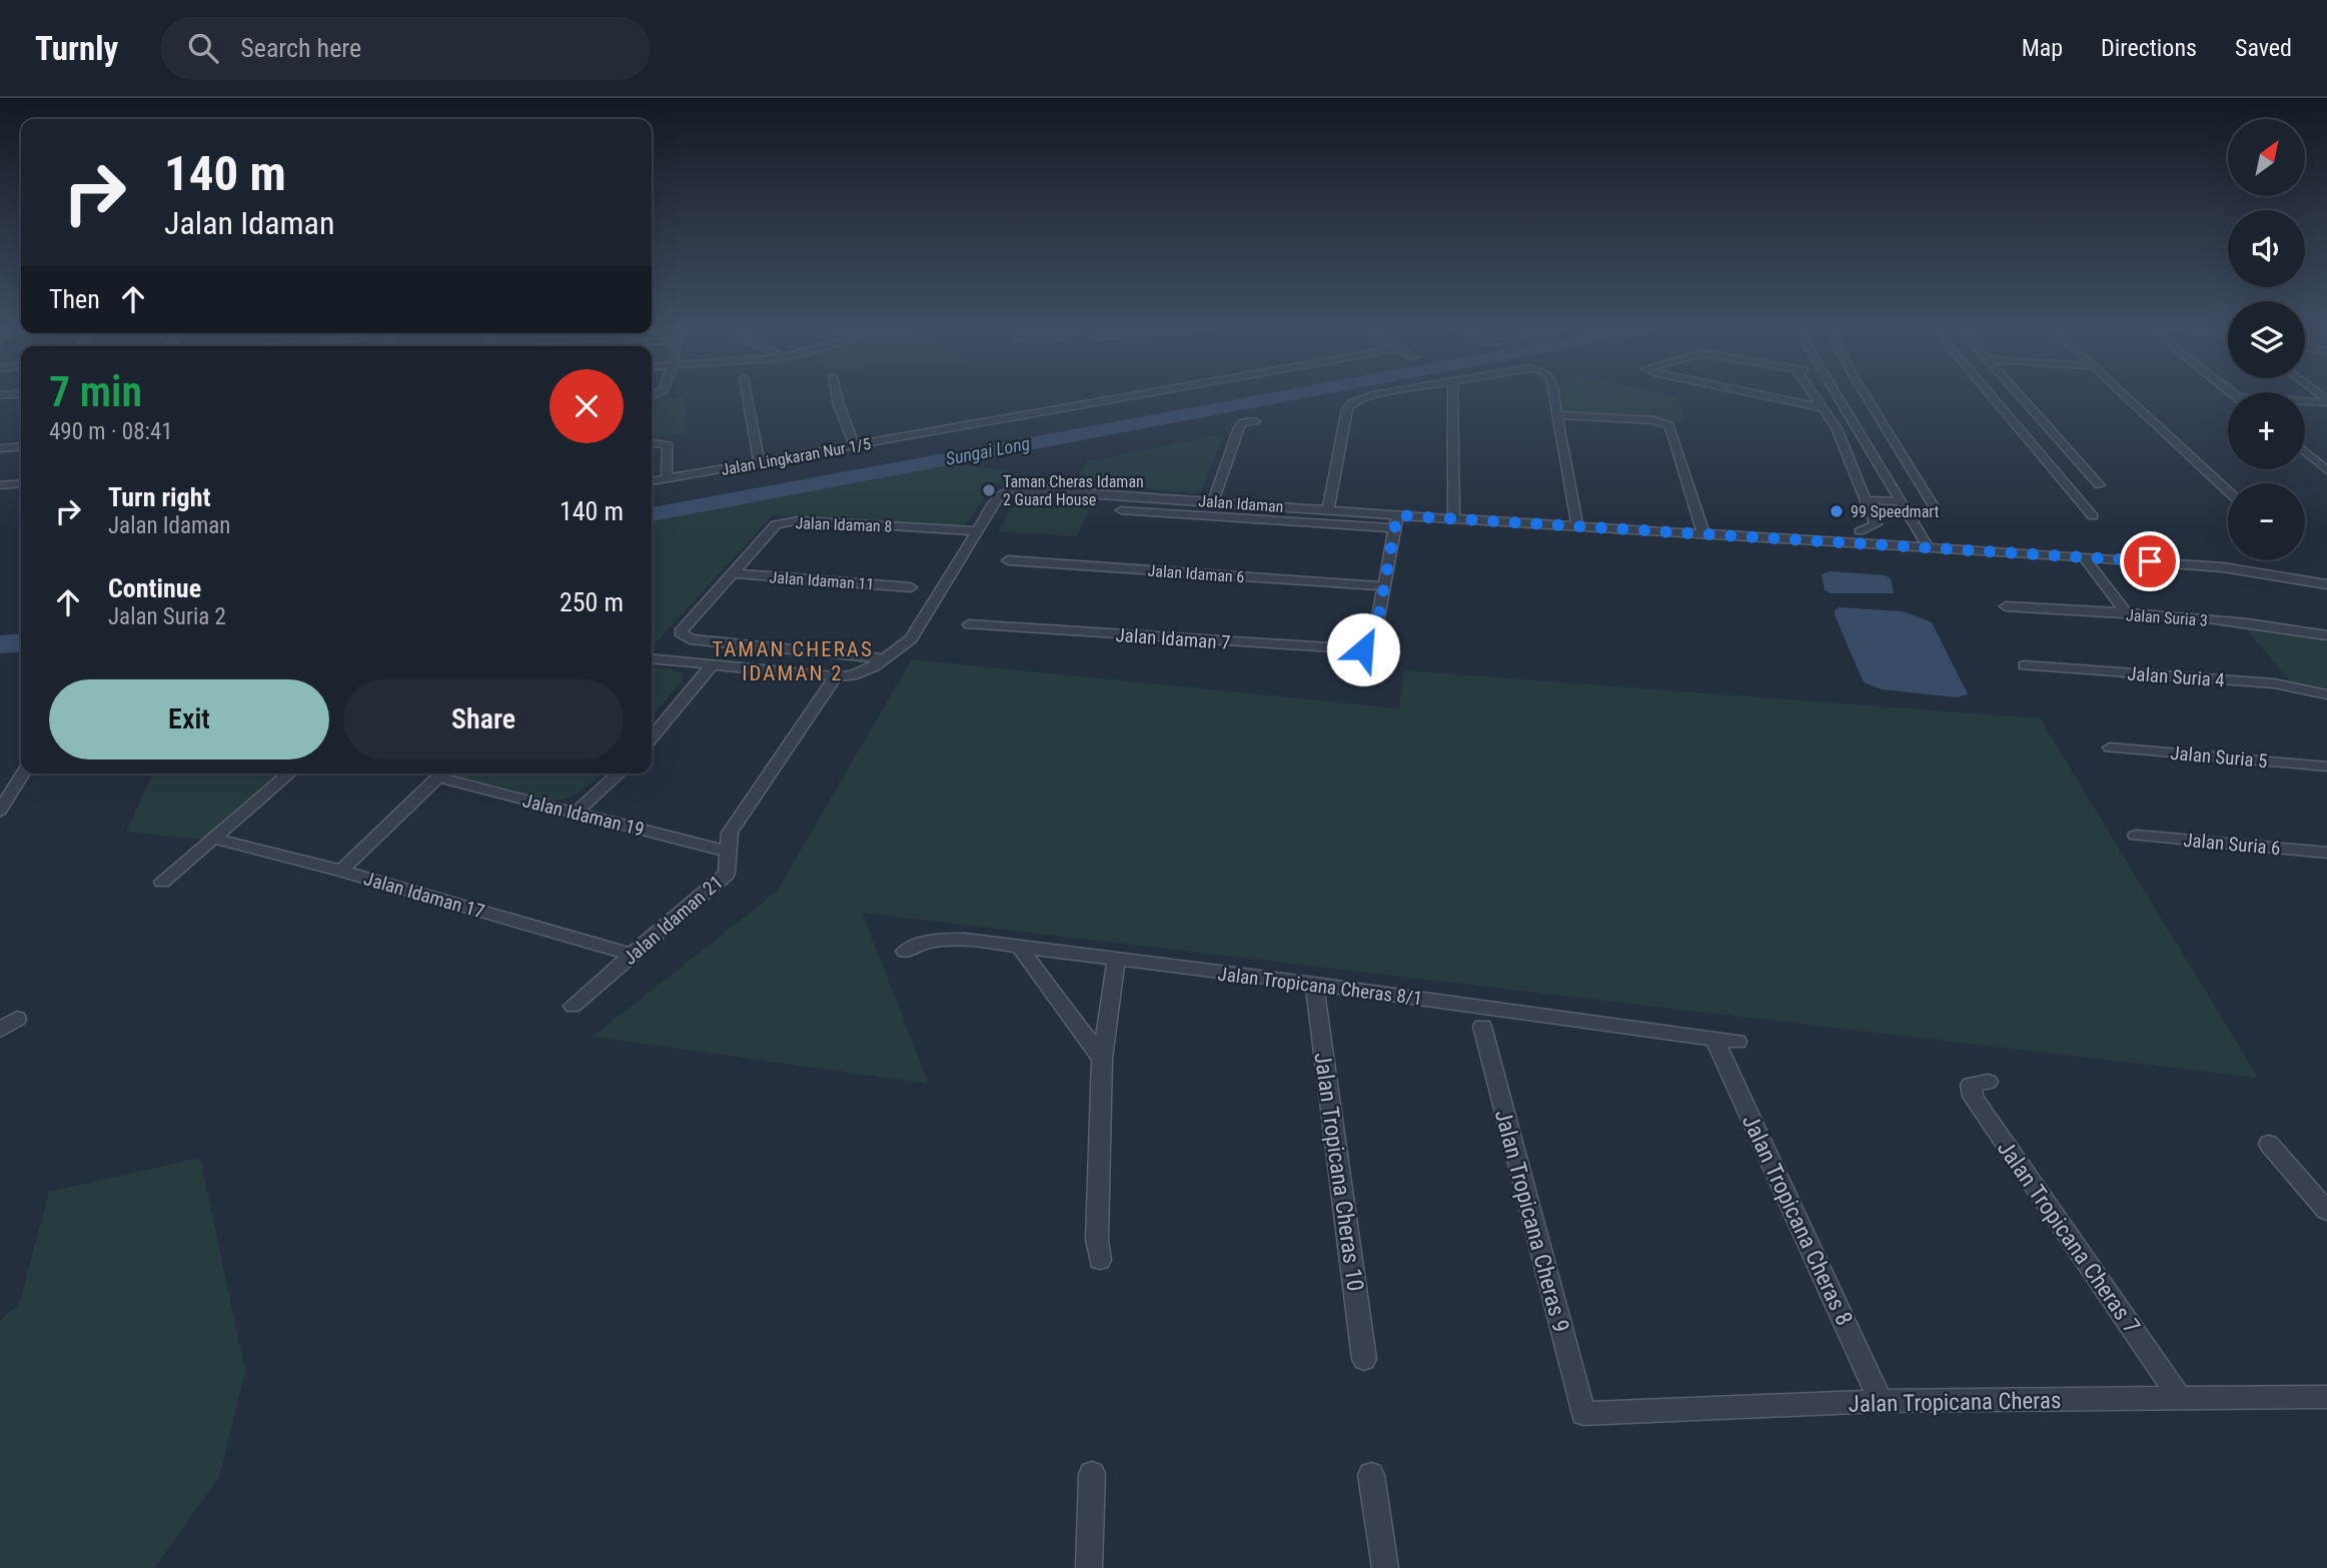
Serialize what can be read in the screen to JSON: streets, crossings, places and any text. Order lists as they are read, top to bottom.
{
  "streets": {
    "street": [
      "Jalan Lingkaran Nur 1/5",
      "Jalan Idaman",
      "Jalan Idaman 8",
      "Jalan Idaman 6",
      "Jalan Idaman 11",
      "Jalan Suria 3",
      "Jalan Idaman 7",
      "Jalan Suria 4",
      "Jalan Suria 5",
      "Jalan Idaman 19",
      "Jalan Suria 6",
      "Jalan Idaman 17",
      "Jalan Idaman 21",
      "Jalan Tropicana Cheras 8/1",
      "Jalan Tropicana Cheras 10",
      "Jalan Tropicana Cheras 8",
      "Jalan Tropicana Cheras 9",
      "Jalan Tropicana Cheras 7",
      "Jalan Tropicana Cheras"
    ]
  },
  "crossings": [
    ["Jalan Idaman", "Jalan Idaman 8"],
    ["Jalan Idaman", "Jalan Idaman 21"],
    ["Jalan Idaman 8", "Jalan Idaman 11"],
    ["Jalan Idaman 6", "Jalan Idaman 7"],
    ["Jalan Idaman 19", "Jalan Idaman 21"],
    ["Jalan Idaman 17", "Jalan Idaman 21"],
    ["Jalan Tropicana Cheras 8/1", "Jalan Tropicana Cheras 10"],
    ["Jalan Tropicana Cheras 8/1", "Jalan Tropicana Cheras 8"],
    ["Jalan Tropicana Cheras 8", "Jalan Tropicana Cheras"],
    ["Jalan Tropicana Cheras 9", "Jalan Tropicana Cheras"],
    ["Jalan Tropicana Cheras 7", "Jalan Tropicana Cheras"]
  ],
  "districts": ["TAMAN CHERAS IDAMAN 2"],
  "water": ["Sungai Long"],
  "places": ["Taman Cheras Idaman 2 Guard House", "99 Speedmart"],
  "north": "top right",
  "page": {
    "header": "Turnly",
    "search": "Search here",
    "nav": ["Map", "Directions", "Saved"],
    "map_buttons": ["+", "−"],
    "turn": ["140 m", "Jalan Idaman"],
    "then": "Then",
    "heading": ["7 min", "490 m · 08:41"],
    "list": [
      {
        "name": "Turn right",
        "note": "Jalan Idaman",
        "value": "140 m"
      },
      {
        "name": "Continue",
        "note": "Jalan Suria 2",
        "value": "250 m"
      }
    ],
    "buttons": ["Exit", "Share"]
  }
}
